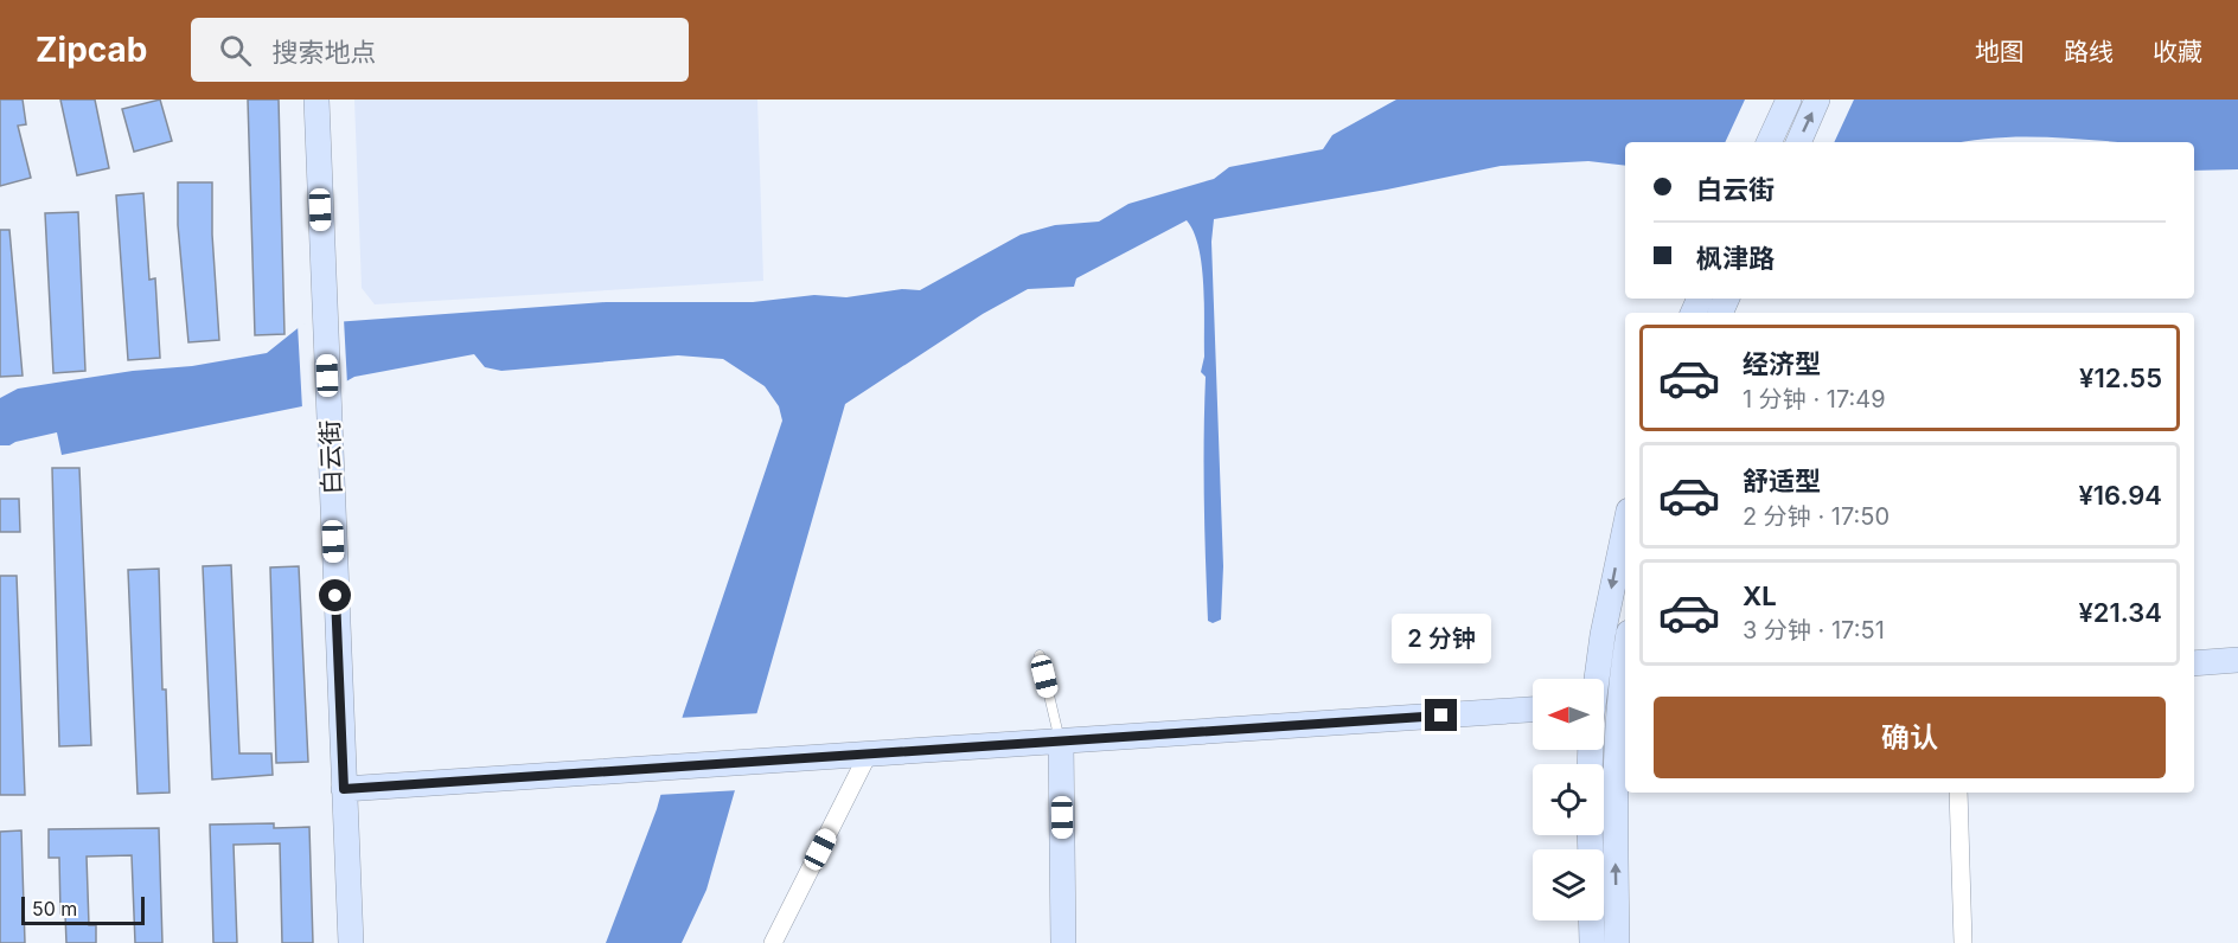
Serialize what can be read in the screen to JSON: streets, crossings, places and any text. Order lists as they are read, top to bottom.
{
  "streets": {
    "street": ["白云街"]
  },
  "scale_bar": "50 m",
  "north": "left",
  "page": {
    "header": "Zipcab",
    "search": "搜索地点",
    "nav": ["地图", "路线", "收藏"],
    "banner": ["白云街", "枫津路"],
    "list": [
      {
        "name": "经济型",
        "note": "1 分钟 · 17:49",
        "value": "¥12.55"
      },
      {
        "name": "舒适型",
        "note": "2 分钟 · 17:50",
        "value": "¥16.94"
      },
      {
        "name": "XL",
        "note": "3 分钟 · 17:51",
        "value": "¥21.34"
      }
    ],
    "bubble": "2 分钟",
    "buttons": "确认",
    "scale": "50 m"
  }
}
